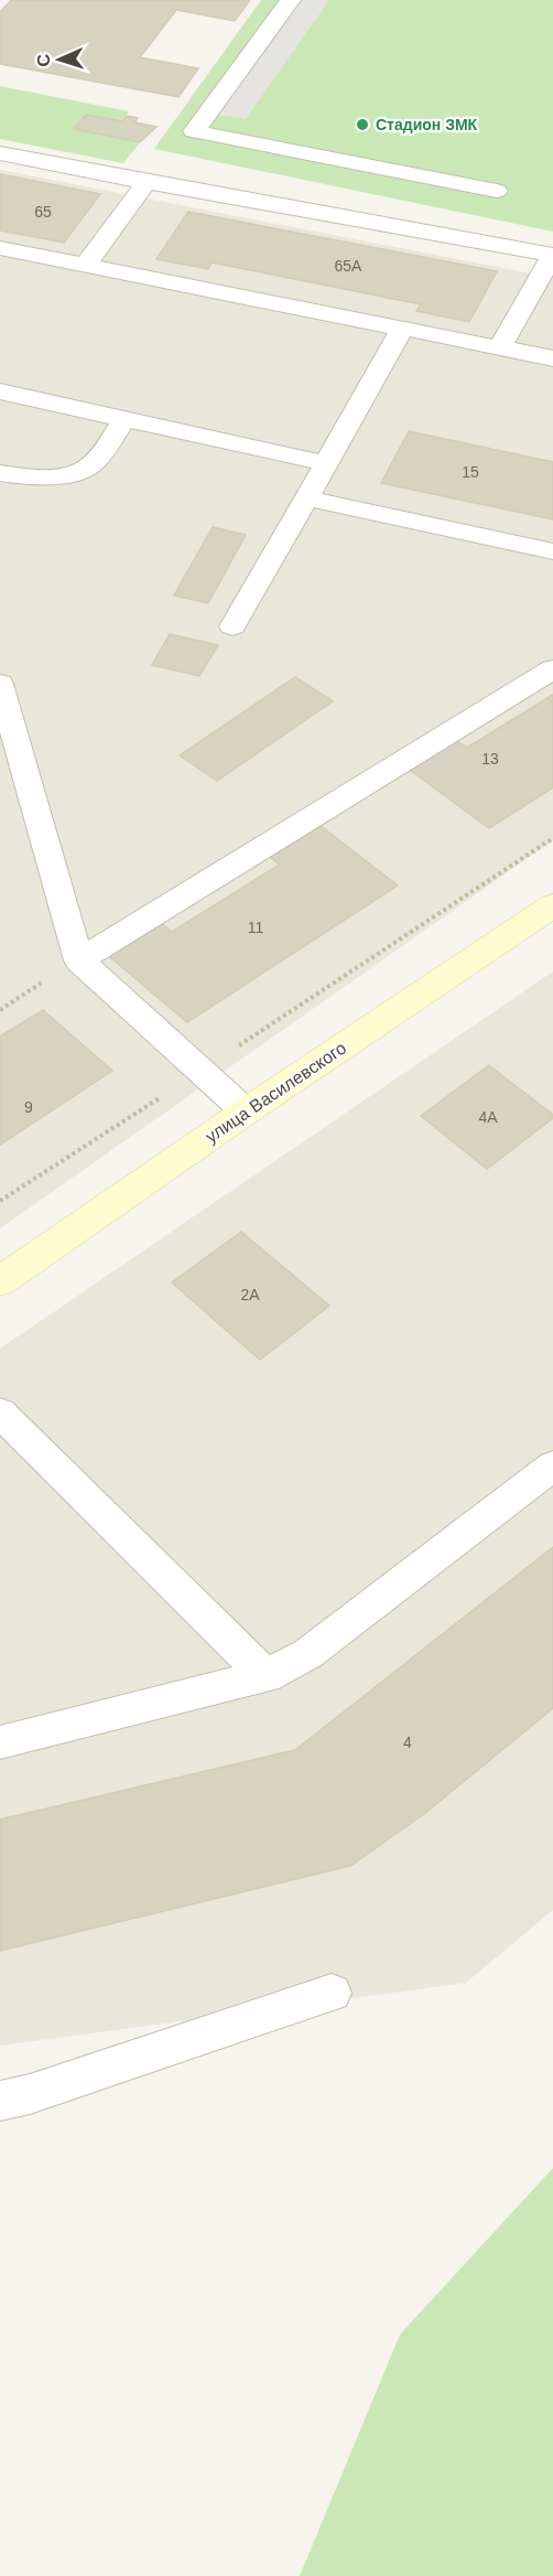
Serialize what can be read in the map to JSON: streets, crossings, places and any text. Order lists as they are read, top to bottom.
{
  "streets": {
    "street": ["улица Василевского"]
  },
  "places": ["Стадион ЗМК"],
  "house_numbers": [
    "65",
    "65А",
    "15",
    "13",
    "11",
    "9",
    "4А",
    "2А",
    "4"
  ],
  "north": "left"
}
